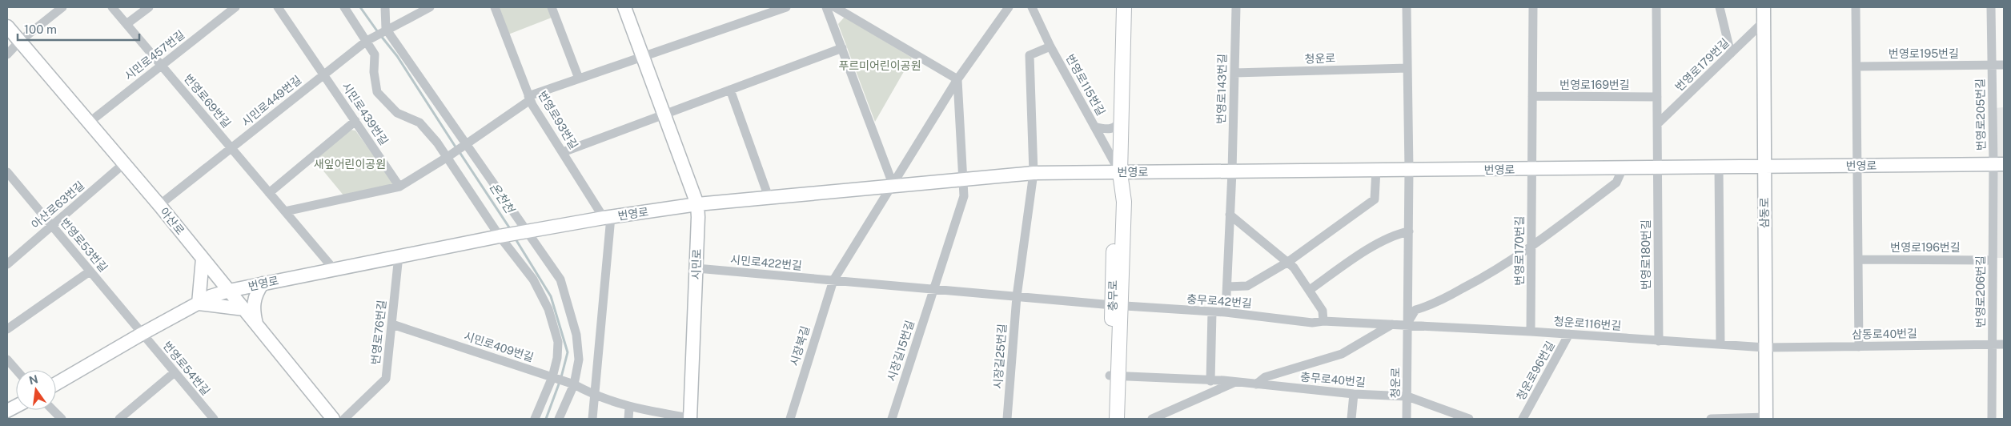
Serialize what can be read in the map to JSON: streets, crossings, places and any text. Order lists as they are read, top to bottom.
{
  "streets": {
    "main road": ["충무로"],
    "street": [
      "번영로195번길",
      "시민로457번길",
      "청운로",
      "번영로179번길",
      "번영로115번길",
      "번영로169번길",
      "번영로143번길",
      "번영로69번길",
      "시민로449번길",
      "시민로439번길",
      "번영로205번길",
      "번영로93번길",
      "번영로",
      "아산로63번길",
      "삼동로",
      "아산로",
      "번영로53번길",
      "번영로196번길",
      "번영로170번길",
      "번영로180번길",
      "시민로422번길",
      "시민로",
      "번영로206번길",
      "충무로42번길",
      "청운로116번길",
      "번영로76번길",
      "삼동로40번길",
      "시장북길",
      "시민로409번길",
      "시장길15번길",
      "시장길25번길",
      "번영로54번길",
      "청운로96번길",
      "충무로40번길"
    ]
  },
  "crossings": [
    ["번영로195번길", "번영로205번길"],
    ["시민로457번길", "번영로69번길"],
    ["시민로457번길", "아산로"],
    ["청운로", "번영로143번길"],
    ["청운로", "번영로"],
    ["청운로", "충무로42번길"],
    ["청운로", "청운로116번길"],
    ["청운로", "충무로40번길"],
    ["번영로179번길", "번영로169번길"],
    ["번영로179번길", "번영로"],
    ["번영로179번길", "삼동로"],
    ["번영로179번길", "번영로180번길"],
    ["번영로115번길", "번영로"],
    ["번영로115번길", "충무로"],
    ["번영로143번길", "번영로"],
    ["번영로69번길", "시민로449번길"],
    ["번영로69번길", "번영로"],
    ["시민로449번길", "시민로439번길"],
    ["시민로449번길", "아산로"],
    ["번영로205번길", "번영로"],
    ["번영로205번길", "번영로206번길"],
    ["번영로93번길", "번영로"],
    ["번영로", "삼동로"],
    ["번영로", "아산로"],
    ["번영로", "번영로53번길"],
    ["번영로", "번영로170번길"],
    ["번영로", "번영로180번길"],
    ["번영로", "시민로"],
    ["번영로", "번영로206번길"],
    ["번영로", "충무로"],
    ["번영로", "번영로76번길"],
    ["번영로", "번영로54번길"],
    ["아산로63번길", "아산로"],
    ["아산로63번길", "번영로53번길"],
    ["삼동로", "청운로116번길"],
    ["삼동로", "삼동로40번길"],
    ["번영로53번길", "번영로54번길"],
    ["번영로196번길", "번영로206번길"],
    ["번영로170번길", "청운로116번길"],
    ["번영로180번길", "청운로116번길"],
    ["시민로422번길", "시민로"],
    ["시민로422번길", "충무로"],
    ["시민로422번길", "충무로42번길"],
    ["시민로422번길", "시장북길"],
    ["시민로422번길", "시장길15번길"],
    ["시민로422번길", "시장길25번길"],
    ["시민로", "시민로409번길"],
    ["번영로206번길", "삼동로40번길"],
    ["충무로", "충무로42번길"],
    ["충무로", "충무로40번길"],
    ["충무로42번길", "청운로116번길"],
    ["충무로42번길", "충무로40번길"],
    ["청운로116번길", "삼동로40번길"],
    ["청운로116번길", "청운로96번길"],
    ["번영로76번길", "시민로409번길"]
  ],
  "water": ["온천천"],
  "parks": ["푸르미어린이공원", "새잎어린이공원"],
  "scale_bar": "100 m",
  "north": "top"
}
